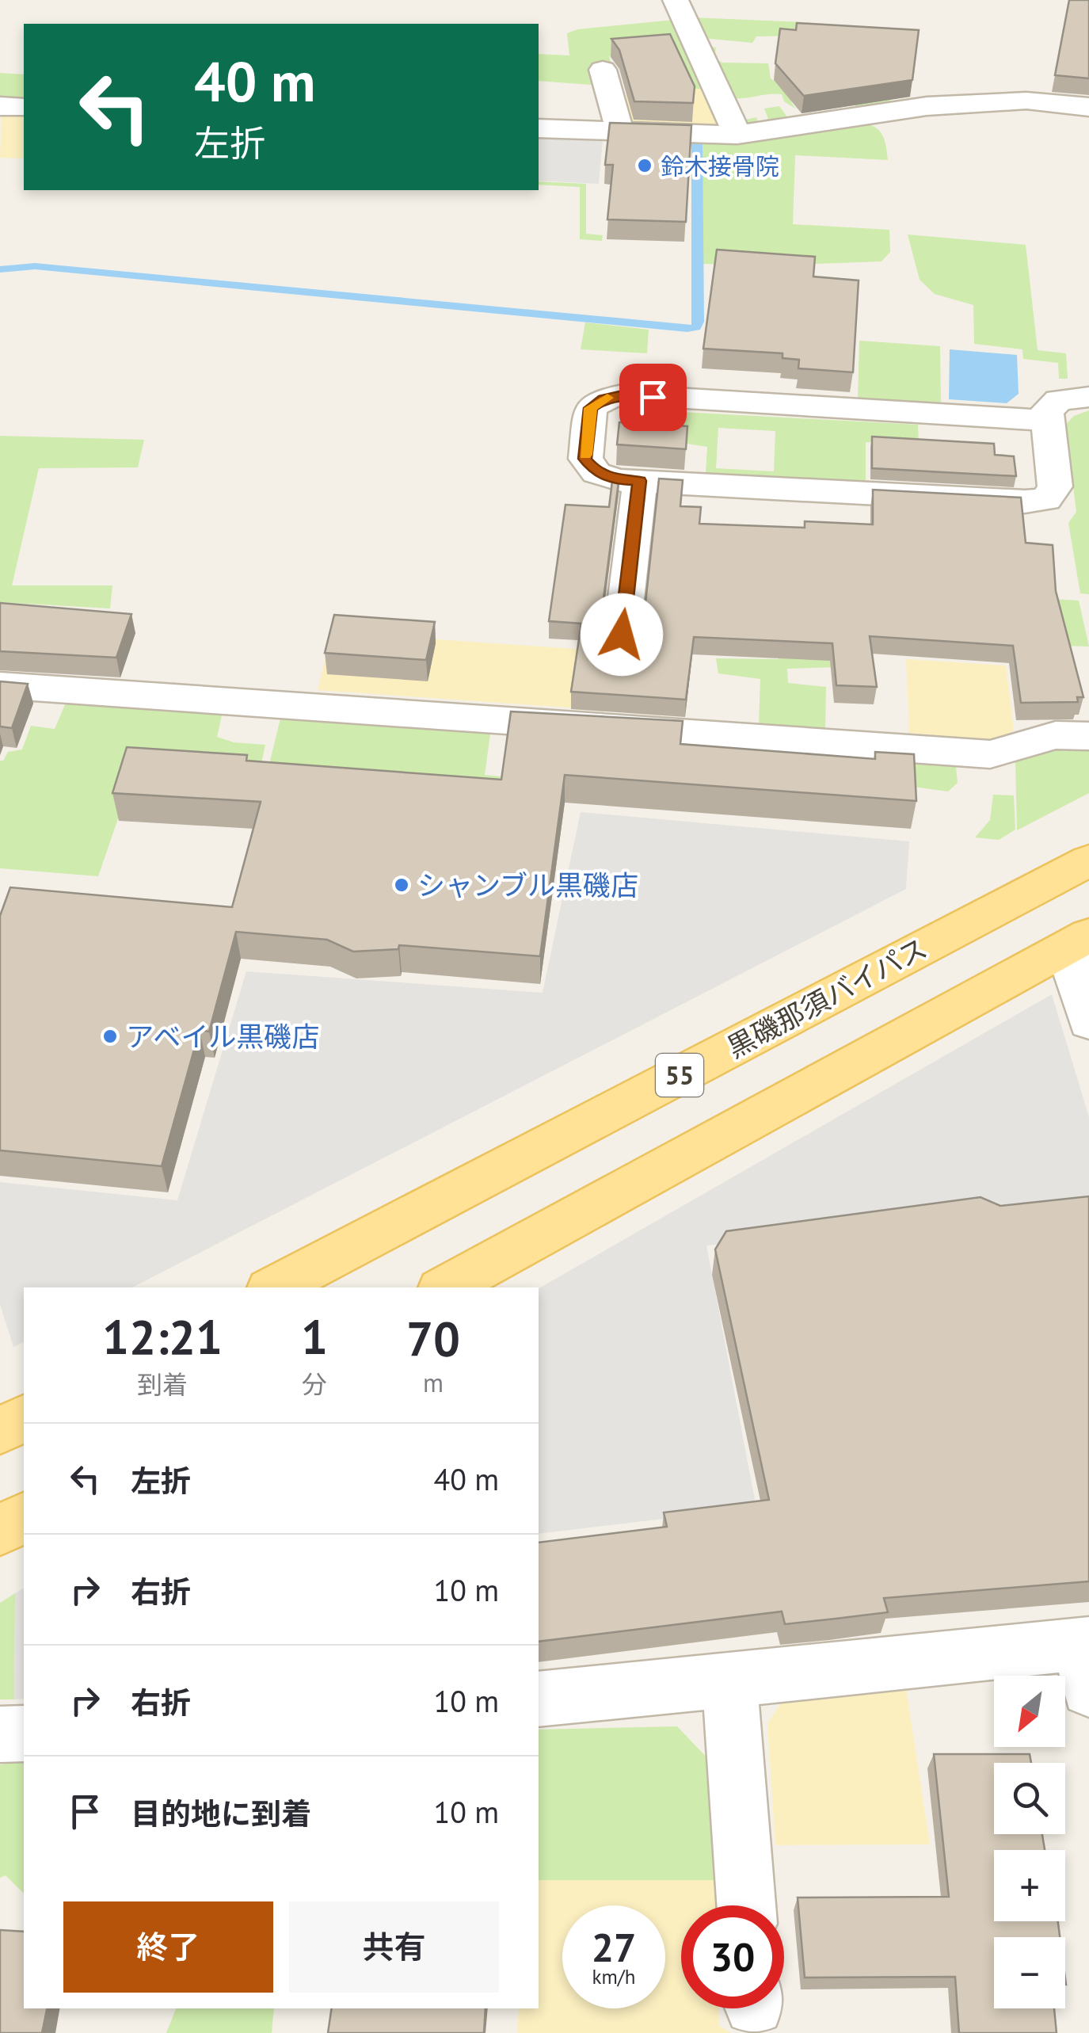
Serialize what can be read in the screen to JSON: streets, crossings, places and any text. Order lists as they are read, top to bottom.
{
  "streets": {
    "main road": ["黒磯那須バイパス", "55"]
  },
  "places": ["鈴木接骨院", "シャンブル黒磯店", "アベイル黒磯店"],
  "north": "bottom left",
  "page": {
    "turn": ["40 m", "左折"],
    "eta": [
      "12:21",
      "到着",
      "1",
      "分",
      "70",
      "m"
    ],
    "list": [
      {
        "name": "左折",
        "value": "40 m"
      },
      {
        "name": "右折",
        "value": "10 m"
      },
      {
        "name": "右折",
        "value": "10 m"
      },
      {
        "name": "目的地に到着",
        "value": "10 m"
      }
    ],
    "map_buttons": ["+", "−"],
    "buttons": ["終了", "共有"],
    "speed": "27 km/h",
    "limit": "30"
  }
}
